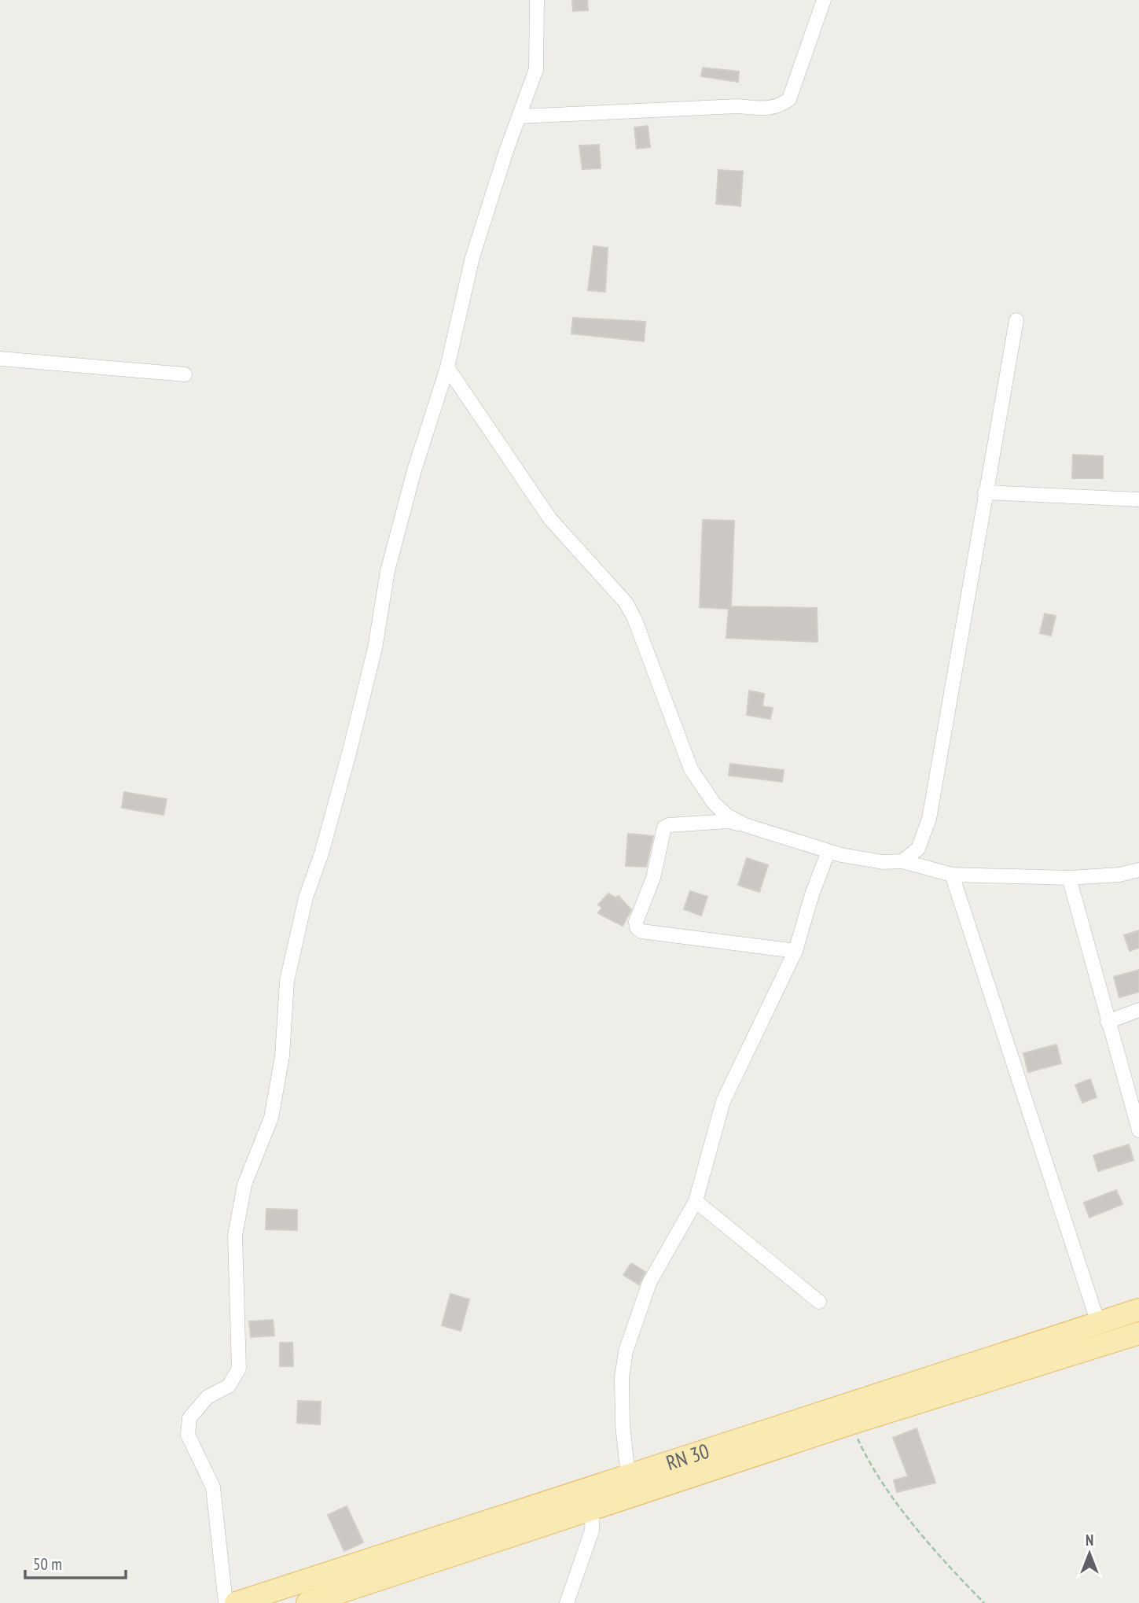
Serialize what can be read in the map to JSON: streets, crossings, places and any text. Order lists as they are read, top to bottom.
{
  "streets": {
    "main road": ["RN 30"]
  },
  "scale_bar": "50 m",
  "north": "top"
}
